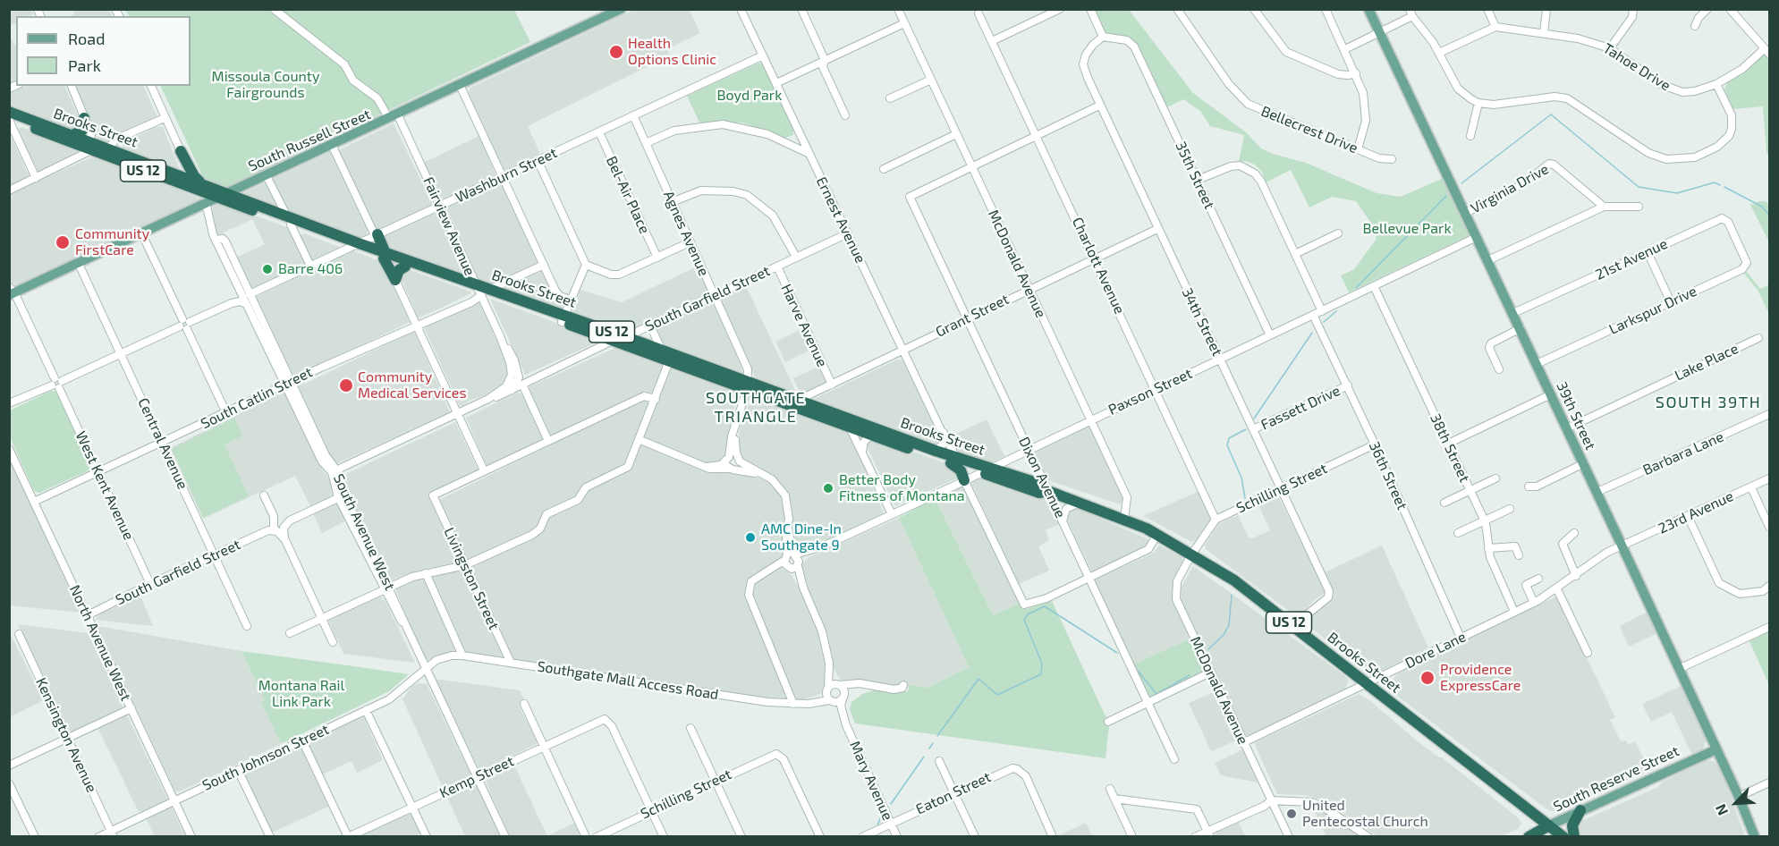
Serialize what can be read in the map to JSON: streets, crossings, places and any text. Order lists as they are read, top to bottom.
{
  "streets": {
    "highway": ["Brooks Street", "US 12", "South Reserve Street"],
    "main road": ["South Russell Street", "39th Street"],
    "street": [
      "Tahoe Drive",
      "Bellecrest Drive",
      "Washburn Street",
      "35th Street",
      "Virginia Drive",
      "Bel-Air Place",
      "Ernest Avenue",
      "Fairview Avenue",
      "Agnes Avenue",
      "21st Avenue",
      "McDonald Avenue",
      "Charlott Avenue",
      "South Garfield Street",
      "Larkspur Drive",
      "Grant Street",
      "34th Street",
      "Harve Avenue",
      "Lake Place",
      "Paxson Street",
      "South Catlin Street",
      "Fassett Drive",
      "Central Avenue",
      "38th Street",
      "Barbara Lane",
      "36th Street",
      "Dixon Avenue",
      "West Kent Avenue",
      "Schilling Street",
      "23rd Avenue",
      "South Avenue West",
      "Livingston Street",
      "North Avenue West",
      "Dore Lane",
      "Southgate Mall Access Road",
      "Kensington Avenue",
      "South Johnson Street",
      "Kemp Street",
      "Mary Avenue",
      "Eaton Street"
    ]
  },
  "crossings": [
    ["Brooks Street", "South Russell Street"],
    ["Brooks Street", "US 12"],
    ["Brooks Street", "Washburn Street"],
    ["Brooks Street", "Ernest Avenue"],
    ["Brooks Street", "Fairview Avenue"],
    ["Brooks Street", "Agnes Avenue"],
    ["Brooks Street", "McDonald Avenue"],
    ["Brooks Street", "South Garfield Street"],
    ["Brooks Street", "Grant Street"],
    ["Brooks Street", "34th Street"],
    ["Brooks Street", "Paxson Street"],
    ["Brooks Street", "South Catlin Street"],
    ["Brooks Street", "Dixon Avenue"],
    ["Brooks Street", "South Avenue West"],
    ["Brooks Street", "Dore Lane"],
    ["Brooks Street", "South Reserve Street"],
    ["South Russell Street", "Fairview Avenue"],
    ["South Russell Street", "Central Avenue"],
    ["South Russell Street", "West Kent Avenue"],
    ["South Russell Street", "South Avenue West"],
    ["Washburn Street", "Bel-Air Place"],
    ["Washburn Street", "Ernest Avenue"],
    ["Washburn Street", "Fairview Avenue"],
    ["Washburn Street", "Agnes Avenue"],
    ["Washburn Street", "South Avenue West"],
    ["35th Street", "34th Street"],
    ["35th Street", "Paxson Street"],
    ["Virginia Drive", "39th Street"],
    ["Ernest Avenue", "South Garfield Street"],
    ["Ernest Avenue", "Grant Street"],
    ["Fairview Avenue", "South Catlin Street"],
    ["Agnes Avenue", "South Garfield Street"],
    ["21st Avenue", "Larkspur Drive"],
    ["21st Avenue", "39th Street"],
    ["McDonald Avenue", "Charlott Avenue"],
    ["McDonald Avenue", "Grant Street"],
    ["McDonald Avenue", "Paxson Street"],
    ["McDonald Avenue", "Dixon Avenue"],
    ["McDonald Avenue", "Schilling Street"],
    ["McDonald Avenue", "Dore Lane"],
    ["Charlott Avenue", "Grant Street"],
    ["Charlott Avenue", "Paxson Street"],
    ["Charlott Avenue", "Schilling Street"],
    ["South Garfield Street", "Harve Avenue"],
    ["South Garfield Street", "Central Avenue"],
    ["South Garfield Street", "West Kent Avenue"],
    ["South Garfield Street", "South Avenue West"],
    ["South Garfield Street", "North Avenue West"],
    ["Larkspur Drive", "39th Street"],
    ["Grant Street", "34th Street"],
    ["Grant Street", "Harve Avenue"],
    ["Grant Street", "Dixon Avenue"],
    ["34th Street", "Paxson Street"],
    ["34th Street", "Fassett Drive"],
    ["34th Street", "Schilling Street"],
    ["Lake Place", "39th Street"],
    ["Paxson Street", "39th Street"],
    ["Paxson Street", "38th Street"],
    ["Paxson Street", "36th Street"],
    ["Paxson Street", "Dixon Avenue"],
    ["South Catlin Street", "Central Avenue"],
    ["South Catlin Street", "West Kent Avenue"],
    ["South Catlin Street", "South Avenue West"],
    ["South Catlin Street", "North Avenue West"],
    ["Fassett Drive", "36th Street"],
    ["39th Street", "Barbara Lane"],
    ["39th Street", "23rd Avenue"],
    ["39th Street", "Dore Lane"],
    ["39th Street", "South Reserve Street"],
    ["38th Street", "Dore Lane"],
    ["36th Street", "Schilling Street"],
    ["36th Street", "Dore Lane"],
    ["Schilling Street", "Kemp Street"],
    ["23rd Avenue", "Dore Lane"],
    ["South Avenue West", "Southgate Mall Access Road"],
    ["South Avenue West", "South Johnson Street"],
    ["South Avenue West", "Kemp Street"],
    ["Livingston Street", "Southgate Mall Access Road"],
    ["North Avenue West", "South Johnson Street"],
    ["Southgate Mall Access Road", "South Johnson Street"],
    ["Southgate Mall Access Road", "Mary Avenue"],
    ["Kensington Avenue", "South Johnson Street"],
    ["Mary Avenue", "Eaton Street"]
  ],
  "districts": ["SOUTHGATE TRIANGLE", "SOUTH 39TH"],
  "parks": [
    "Missoula County Fairgrounds",
    "Boyd Park",
    "Bellevue Park",
    "Montana Rail Link Park"
  ],
  "places": [
    "Health Options Clinic",
    "Community FirstCare",
    "Barre 406",
    "Community Medical Services",
    "Better Body Fitness of Montana",
    "AMC Dine-In Southgate 9",
    "Providence ExpressCare",
    "United Pentecostal Church"
  ],
  "legend": ["Road", "Park"],
  "north": "bottom left"
}
